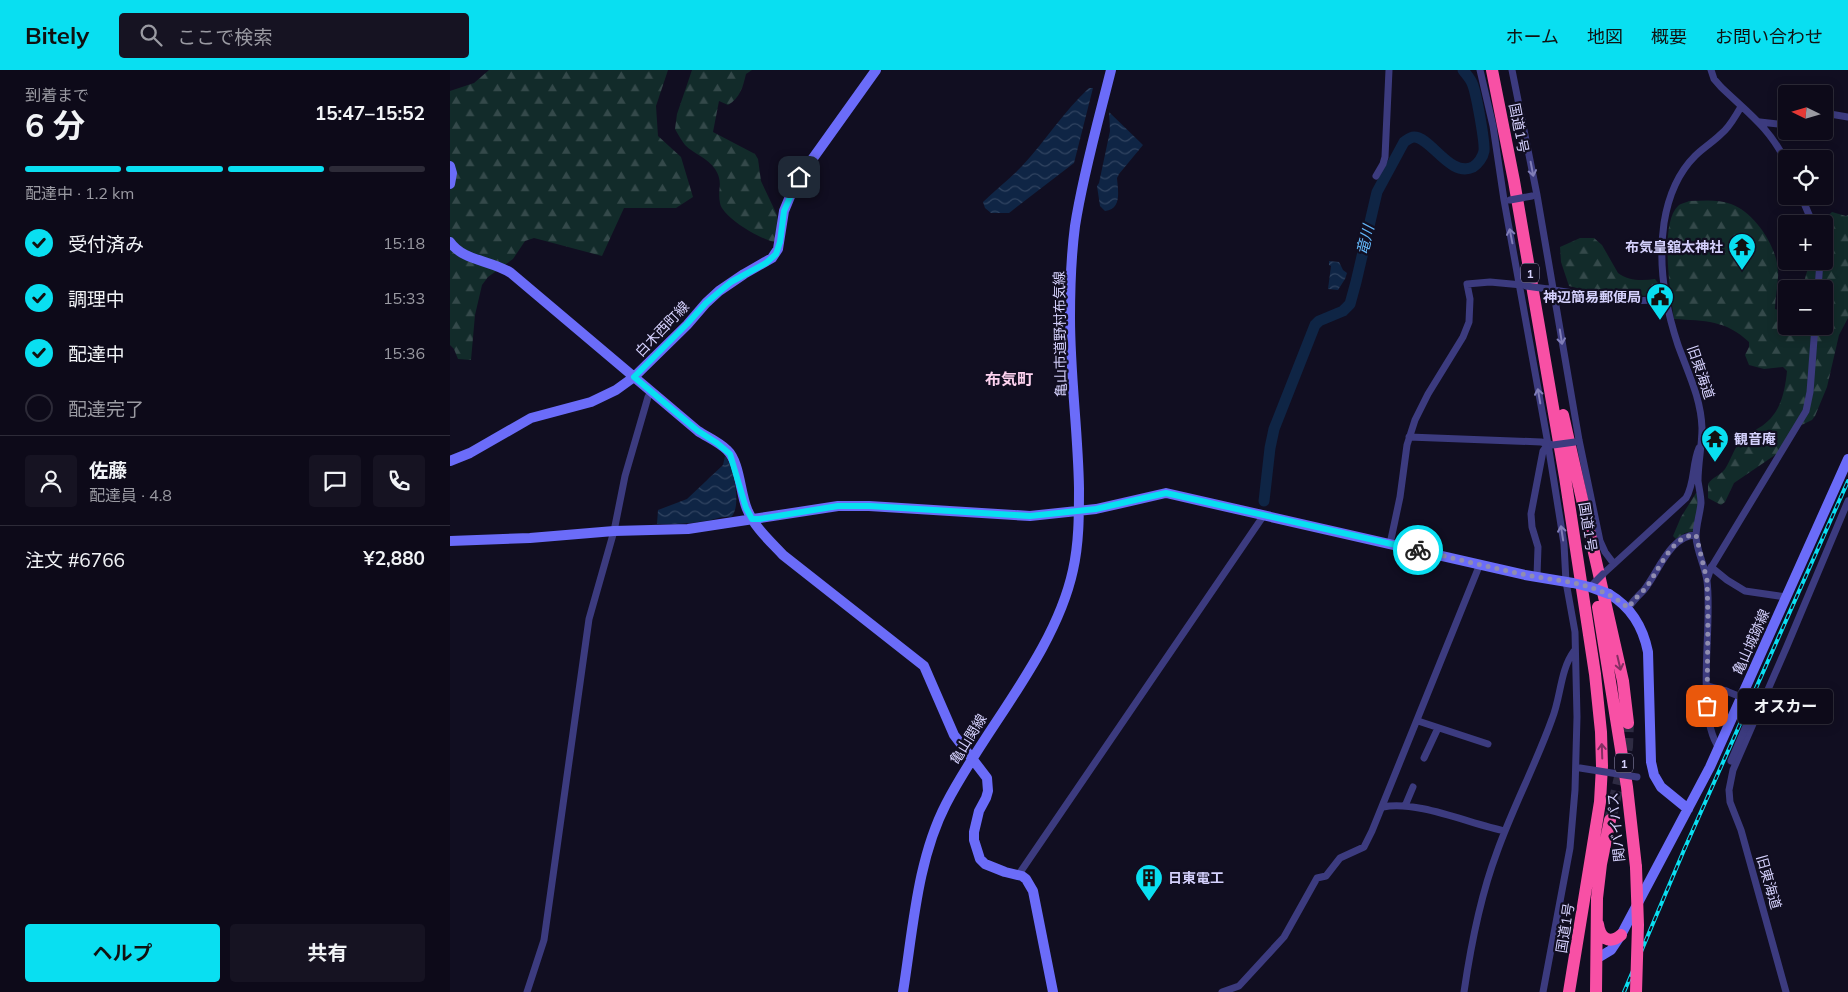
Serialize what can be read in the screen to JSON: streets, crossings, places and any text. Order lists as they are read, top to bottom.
{
  "streets": {
    "highway": ["国道1号", "1", "関バイパス"],
    "street": [
      "白木西町線",
      "亀山市道野村布気線",
      "旧東海道",
      "亀山城跡線",
      "亀山関線"
    ]
  },
  "crossings": [
    ["国道1号", "1"],
    ["国道1号", "亀山城跡線"],
    ["1", "関バイパス"],
    ["亀山市道野村布気線", "亀山関線"],
    ["旧東海道", "亀山城跡線"]
  ],
  "districts": ["布気町"],
  "water": ["竜川"],
  "places": {
    "temple": ["布気皇舘太神社", "観音庵"],
    "public building": ["神辺簡易郵便局"],
    "other": ["オスカー"],
    "building": ["日東電工"]
  },
  "north": "left",
  "page": {
    "header": "Bitely",
    "search": "ここで検索",
    "nav": [
      "ホーム",
      "地図",
      "概要",
      "お問い合わせ"
    ],
    "heading": ["6 分", "到着まで", "15:47–15:52"],
    "panel": [
      "佐藤",
      "配達員 · 4.8",
      "注文 #6766",
      "¥2,880"
    ],
    "map_buttons": ["+", "−"],
    "bar": "配達中 · 1.2 km",
    "list": [
      ["受付済み", "15:18"],
      ["調理中", "15:33"],
      ["配達中", "15:36"],
      "配達完了"
    ],
    "bubble": "オスカー",
    "buttons": ["ヘルプ", "共有"]
  }
}
